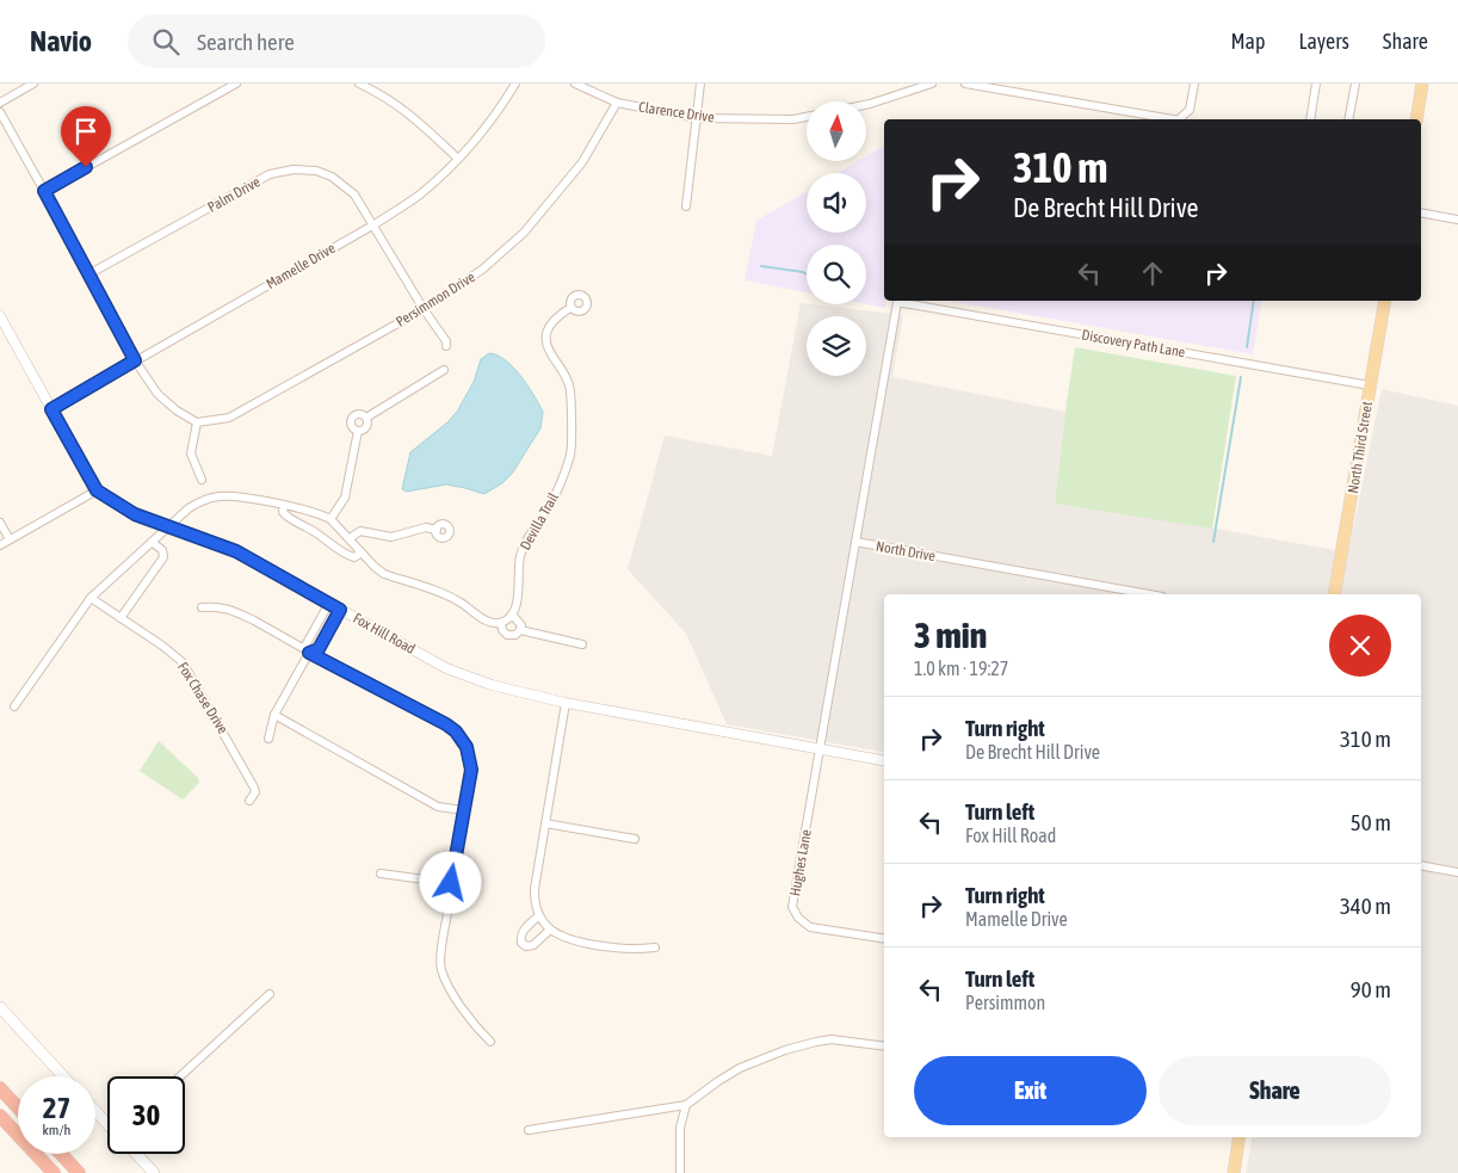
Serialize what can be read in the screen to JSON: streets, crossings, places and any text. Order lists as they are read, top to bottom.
{
  "streets": {
    "main road": ["North Third Street"],
    "street": [
      "Clarence Drive",
      "Palm Drive",
      "Mamelle Drive",
      "Persimmon Drive",
      "Discovery Path Lane",
      "Devilla Trail",
      "North Drive",
      "Fox Hill Road",
      "Fox Chase Drive",
      "Hughes Lane"
    ]
  },
  "crossings": [
    ["Clarence Drive", "Persimmon Drive"],
    ["Palm Drive", "Mamelle Drive"],
    ["Palm Drive", "Persimmon Drive"],
    ["Mamelle Drive", "Fox Hill Road"],
    ["Discovery Path Lane", "North Third Street"],
    ["Discovery Path Lane", "North Drive"],
    ["North Drive", "Fox Hill Road"],
    ["North Drive", "Hughes Lane"],
    ["Fox Hill Road", "Hughes Lane"]
  ],
  "north": "top",
  "page": {
    "header": "Navio",
    "search": "Search here",
    "nav": ["Map", "Layers", "Share"],
    "turn": ["310 m", "De Brecht Hill Drive"],
    "heading": ["3 min", "1.0 km · 19:27"],
    "list": [
      {
        "name": "Turn right",
        "note": "De Brecht Hill Drive",
        "value": "310 m"
      },
      {
        "name": "Turn left",
        "note": "Fox Hill Road",
        "value": "50 m"
      },
      {
        "name": "Turn right",
        "note": "Mamelle Drive",
        "value": "340 m"
      },
      {
        "name": "Turn left",
        "note": "Persimmon",
        "value": "90 m"
      }
    ],
    "buttons": ["Exit", "Share"],
    "speed": "27 km/h",
    "limit": "30"
  }
}
